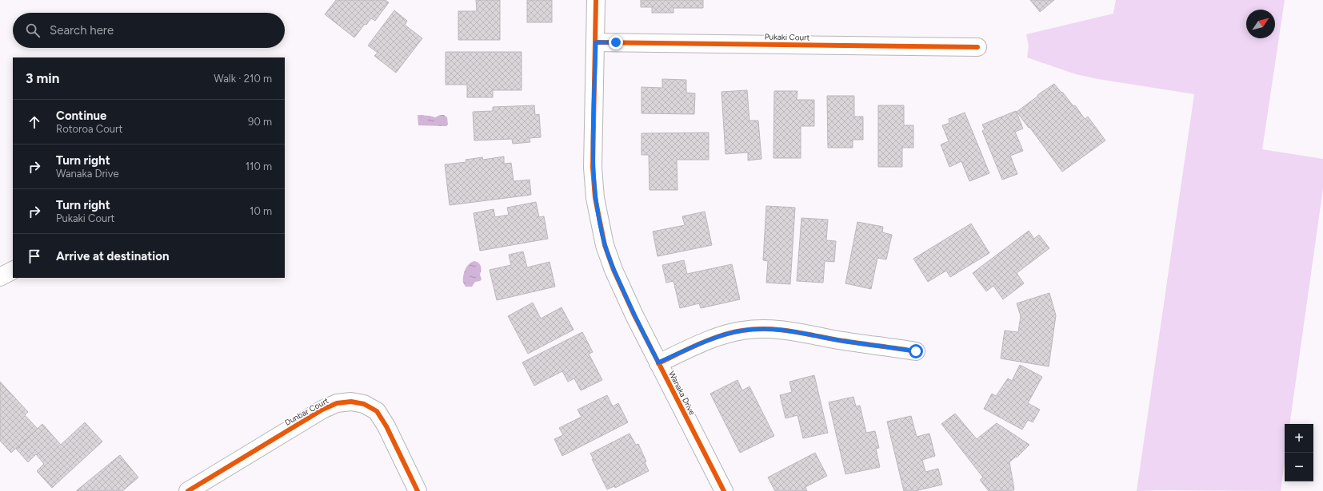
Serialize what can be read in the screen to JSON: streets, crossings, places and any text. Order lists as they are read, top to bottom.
{
  "streets": {
    "street": ["Pukaki Court", "Wanaka Drive", "Dunbar Court"]
  },
  "crossings": [
    ["Pukaki Court", "Wanaka Drive"]
  ],
  "north": "top right",
  "page": {
    "search": "Search here",
    "heading": ["3 min", "Walk · 210 m"],
    "list": [
      ["Continue", "Rotoroa Court", "90 m"],
      ["Turn right", "Wanaka Drive", "110 m"],
      ["Turn right", "Pukaki Court", "10 m"],
      "Arrive at destination"
    ],
    "map_buttons": ["+", "−"]
  }
}
